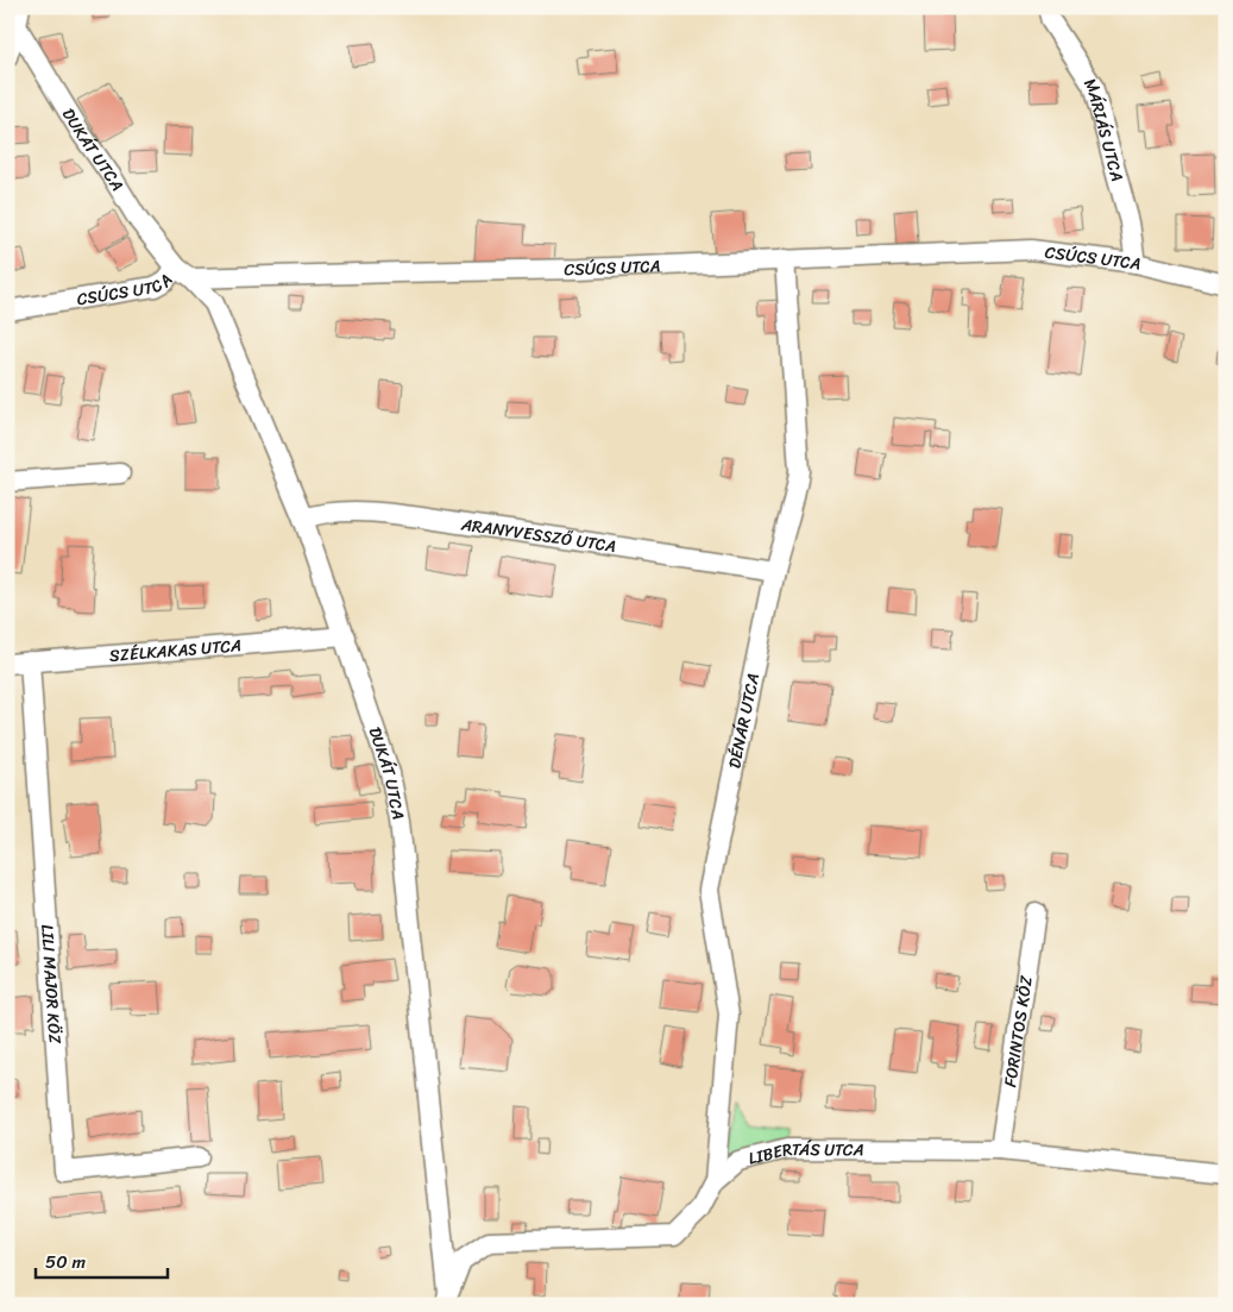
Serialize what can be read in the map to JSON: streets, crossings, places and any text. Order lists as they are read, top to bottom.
{
  "streets": {
    "street": [
      "MÁRIÁS UTCA",
      "DUKÁT UTCA",
      "CSÚCS UTCA",
      "ARANYVESSZŐ UTCA",
      "SZÉLKAKAS UTCA",
      "DÉNÁR UTCA",
      "LILI MAJOR KÖZ",
      "FORINTOS KÖZ",
      "LIBERTÁS UTCA"
    ]
  },
  "crossings": [
    ["MÁRIÁS UTCA", "CSÚCS UTCA"],
    ["DUKÁT UTCA", "CSÚCS UTCA"],
    ["DUKÁT UTCA", "ARANYVESSZŐ UTCA"],
    ["DUKÁT UTCA", "SZÉLKAKAS UTCA"],
    ["DUKÁT UTCA", "LIBERTÁS UTCA"],
    ["CSÚCS UTCA", "DÉNÁR UTCA"],
    ["ARANYVESSZŐ UTCA", "DÉNÁR UTCA"],
    ["SZÉLKAKAS UTCA", "LILI MAJOR KÖZ"],
    ["DÉNÁR UTCA", "LIBERTÁS UTCA"],
    ["FORINTOS KÖZ", "LIBERTÁS UTCA"]
  ],
  "scale_bar": "50 m"
}
